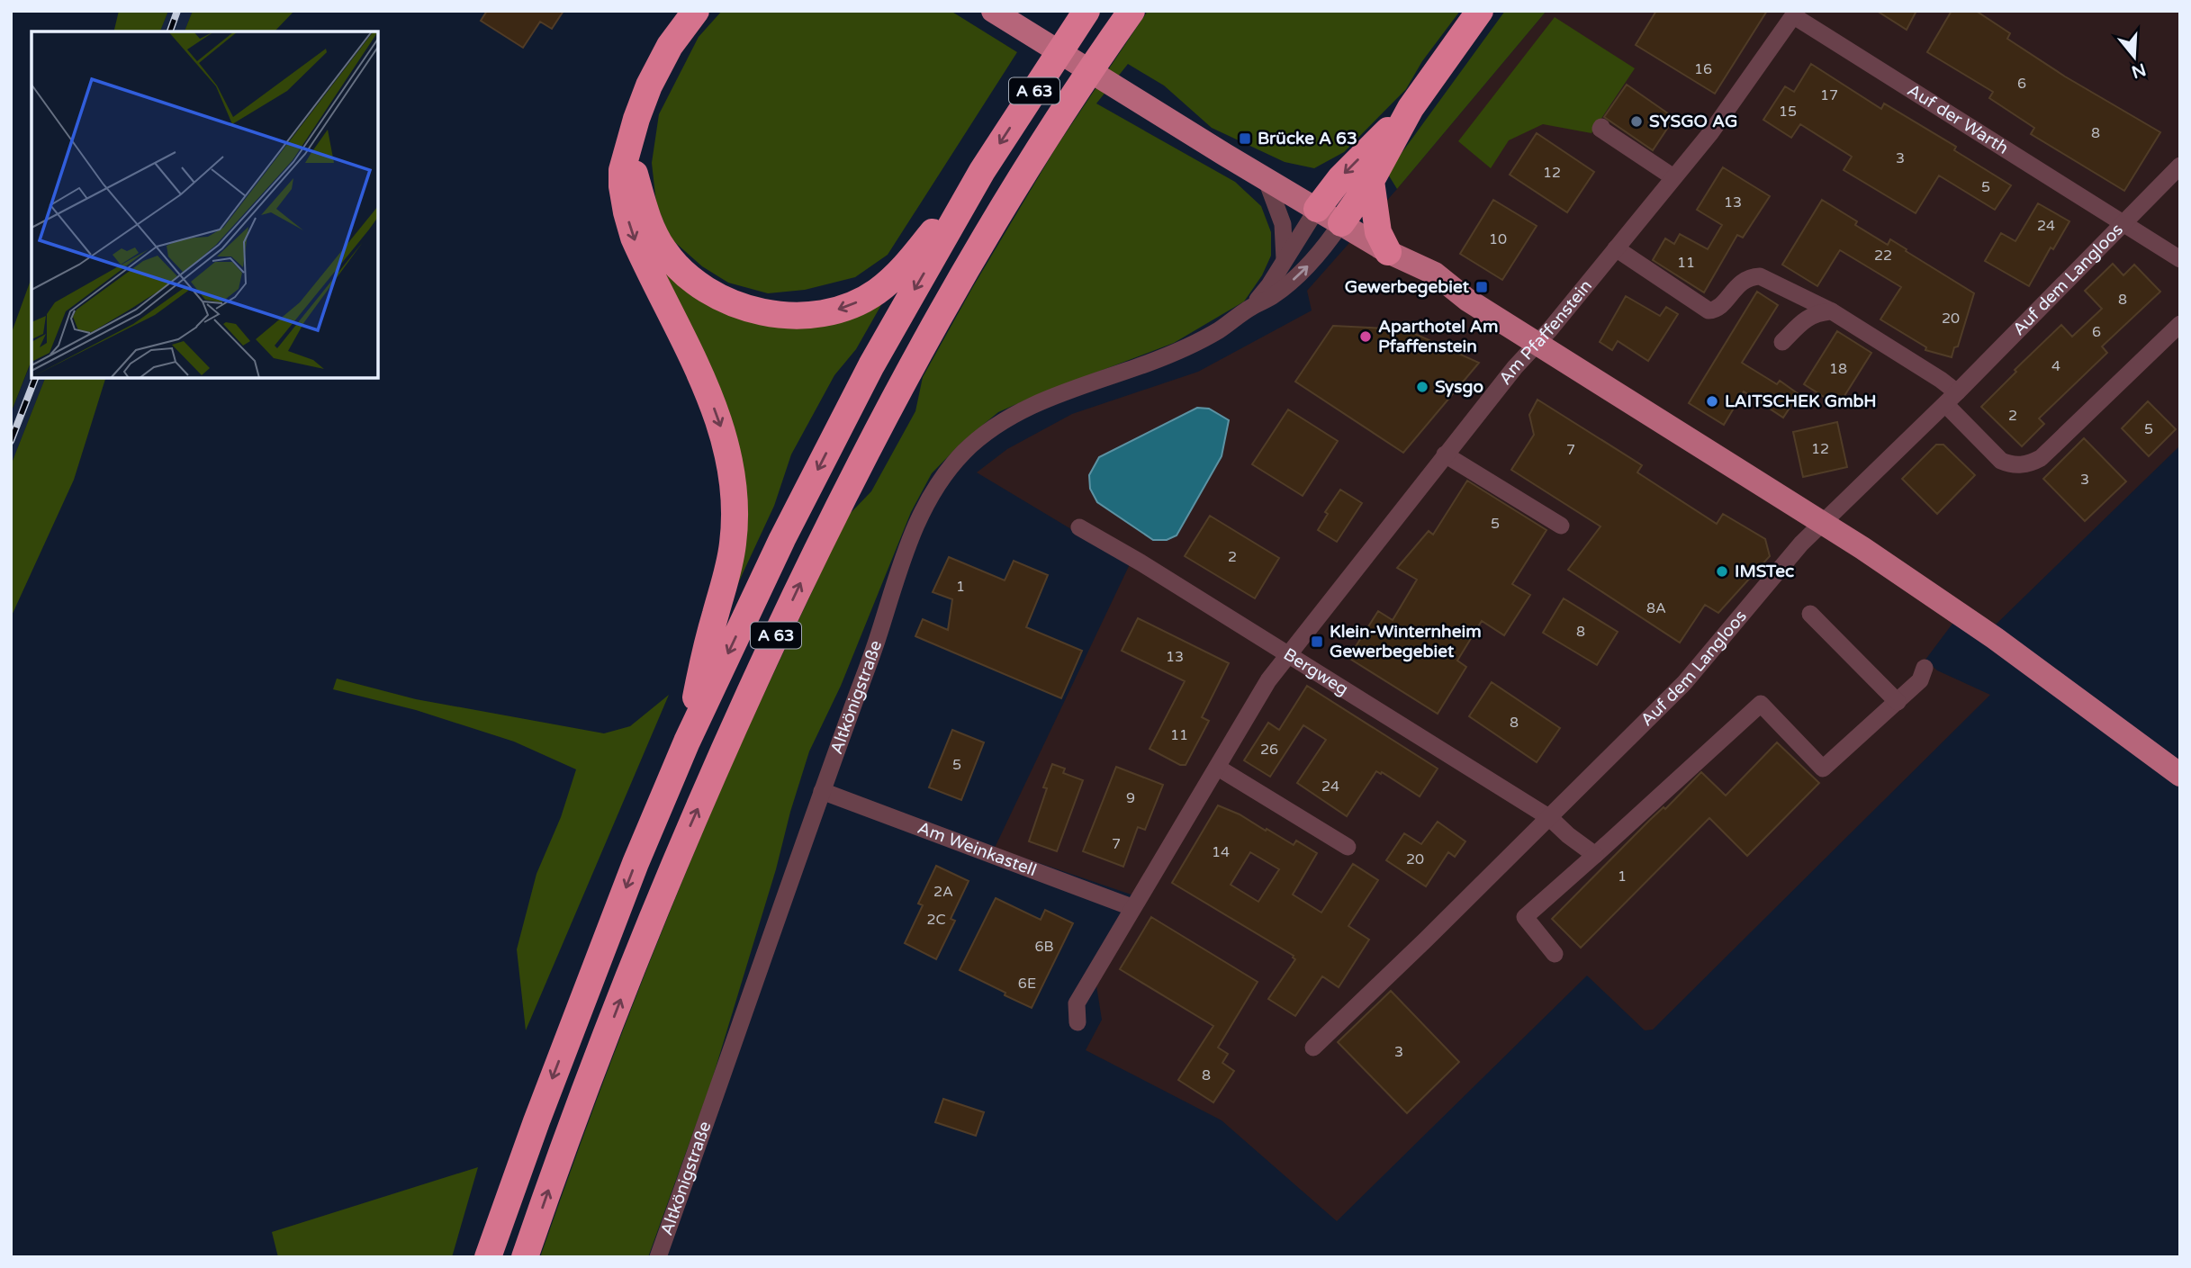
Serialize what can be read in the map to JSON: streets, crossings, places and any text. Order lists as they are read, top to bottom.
{
  "streets": {
    "highway": ["A 63"],
    "street": [
      "Auf der Warth",
      "Auf dem Langloos",
      "Am Pfaffenstein",
      "Bergweg",
      "Altkönigstraße",
      "Am Weinkastell"
    ]
  },
  "crossings": [
    ["Auf der Warth", "Auf dem Langloos"],
    ["Auf der Warth", "Am Pfaffenstein"],
    ["Auf dem Langloos", "Bergweg"],
    ["Am Pfaffenstein", "Bergweg"],
    ["Altkönigstraße", "Am Weinkastell"]
  ],
  "places": {
    "other": [
      "SYSGO AG",
      "Aparthotel Am Pfaffenstein",
      "Sysgo",
      "LAITSCHEK GmbH",
      "IMSTec"
    ],
    "transit": ["Brücke A 63", "Gewerbegebiet", "Klein-Winternheim Gewerbegebiet"]
  },
  "house_numbers": [
    "16",
    "6",
    "17",
    "15",
    "8",
    "3",
    "12",
    "5",
    "13",
    "24",
    "10",
    "22",
    "11",
    "8",
    "20",
    "6",
    "4",
    "18",
    "2",
    "5",
    "12",
    "7",
    "3",
    "5",
    "2",
    "1",
    "8A",
    "8",
    "13",
    "8",
    "11",
    "26",
    "5",
    "24",
    "9",
    "7",
    "14",
    "20",
    "1",
    "2A",
    "2C",
    "6B",
    "6E",
    "3",
    "8"
  ],
  "north": "bottom"
}
